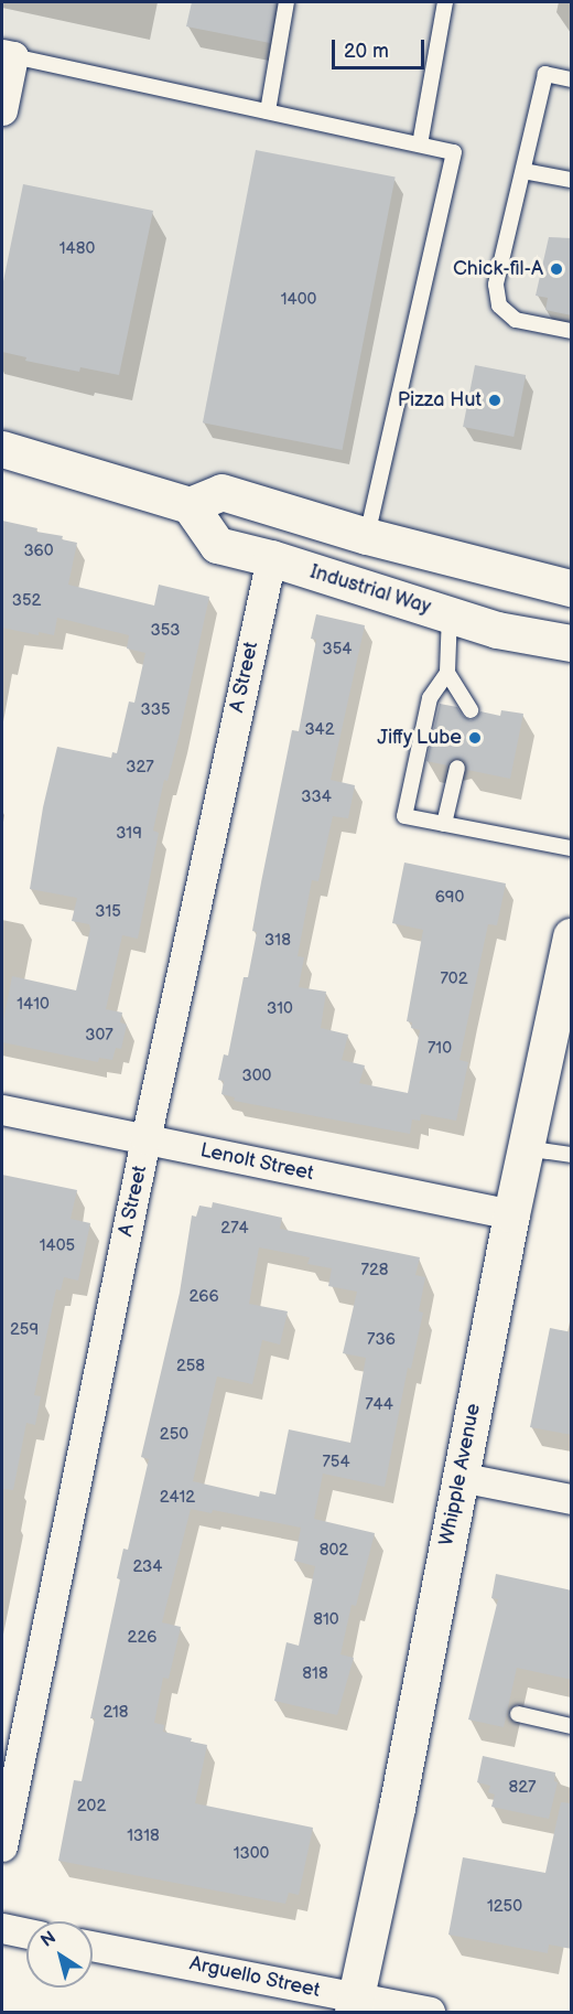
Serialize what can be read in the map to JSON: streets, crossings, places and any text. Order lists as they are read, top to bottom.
{
  "streets": {
    "main road": ["Industrial Way", "Whipple Avenue"],
    "street": ["A Street", "Lenolt Street", "Arguello Street"]
  },
  "crossings": [
    ["Industrial Way", "A Street"],
    ["A Street", "Lenolt Street"],
    ["Lenolt Street", "Whipple Avenue"],
    ["Whipple Avenue", "Arguello Street"]
  ],
  "places": ["Chick-fil-A", "Pizza Hut", "Jiffy Lube"],
  "house_numbers": [
    "1480",
    "1400",
    "360",
    "352",
    "353",
    "354",
    "335",
    "342",
    "327",
    "334",
    "319",
    "690",
    "315",
    "318",
    "702",
    "1410",
    "310",
    "307",
    "710",
    "300",
    "274",
    "1405",
    "728",
    "266",
    "259",
    "736",
    "258",
    "744",
    "250",
    "754",
    "2412",
    "802",
    "234",
    "810",
    "226",
    "818",
    "218",
    "827",
    "202",
    "1318",
    "1300",
    "1250"
  ],
  "scale_bar": "20 m",
  "north": "top left"
}
